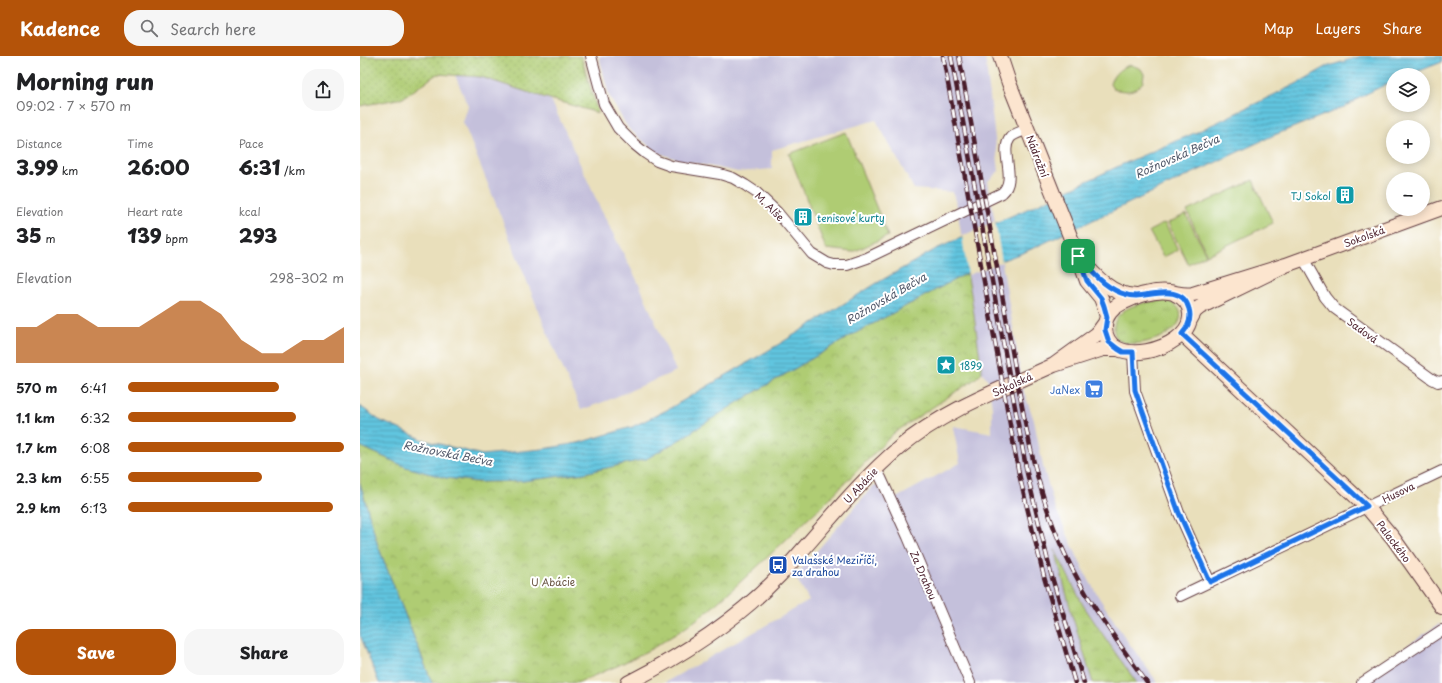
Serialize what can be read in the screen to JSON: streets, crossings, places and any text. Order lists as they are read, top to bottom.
{
  "streets": {
    "main road": [
      "Nádražní",
      "Sokolská",
      "U Abácie",
      "Palackého"
    ],
    "street": [
      "M. Alše",
      "Sadová",
      "Husova",
      "Za Drahou"
    ]
  },
  "crossings": [
    ["Nádražní", "M. Alše"],
    ["Nádražní", "Sokolská"],
    ["Nádražní", "Palackého"],
    ["Sokolská", "Sadová"],
    ["Sokolská", "U Abácie"],
    ["Sokolská", "Palackého"],
    ["U Abácie", "Za Drahou"],
    ["Husova", "Palackého"]
  ],
  "water": ["Rožnovská Bečva"],
  "parks": ["U Abácie"],
  "places": {
    "building": ["TJ Sokol", "tenisové kurty"],
    "place": ["1899"],
    "supermarket": ["JaNex"],
    "bus stop": ["Valašské Meziříčí, za drahou"]
  },
  "page": {
    "header": "Kadence",
    "search": "Search here",
    "nav": ["Map", "Layers", "Share"],
    "heading": ["Morning run", "09:02 · 7 × 570 m"],
    "map_buttons": ["+", "−"],
    "stats": [
      ["Distance", "3.99 km"],
      ["Time", "26:00"],
      ["Pace", "6:31 /km"],
      ["Elevation", "35 m"],
      ["Heart rate", "139 bpm"],
      ["kcal", "293"]
    ],
    "chart": ["Elevation", "298–302 m"],
    "list": [
      {
        "name": "570 m",
        "note": "6:41"
      },
      {
        "name": "1.1 km",
        "note": "6:32"
      },
      {
        "name": "1.7 km",
        "note": "6:08"
      },
      {
        "name": "2.3 km",
        "note": "6:55"
      },
      {
        "name": "2.9 km",
        "note": "6:13"
      }
    ],
    "buttons": ["Save", "Share"]
  }
}
